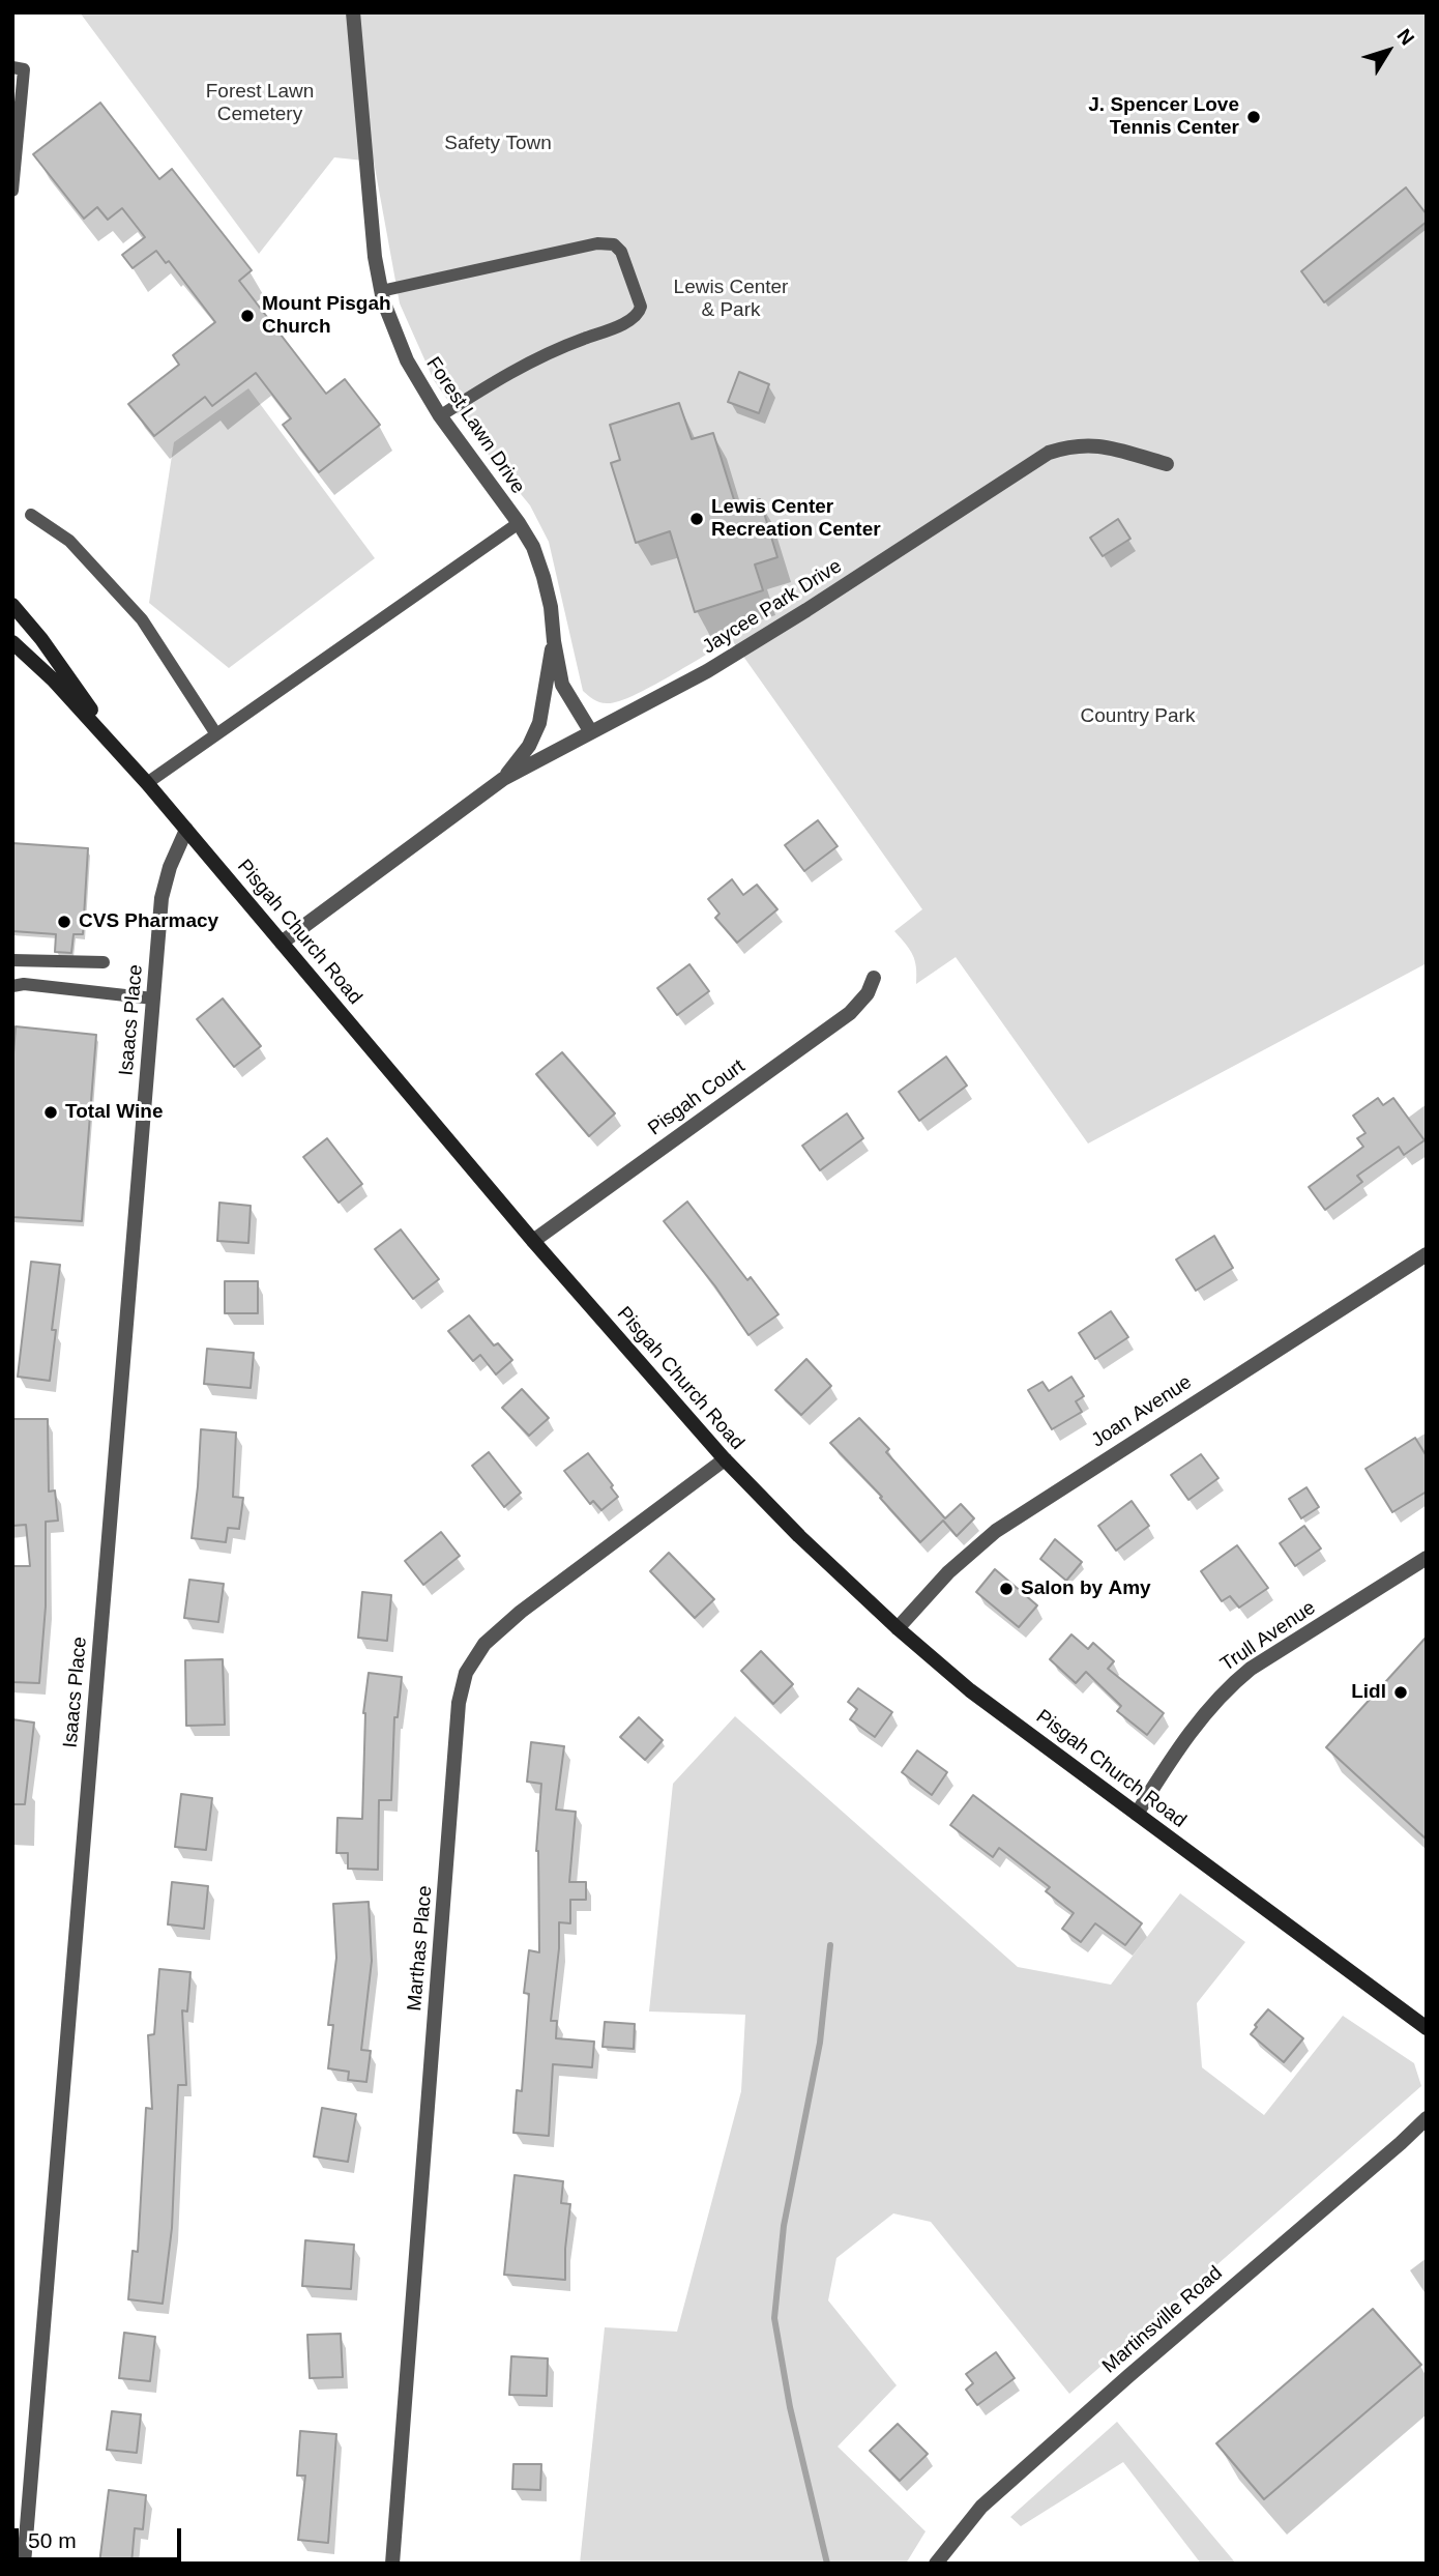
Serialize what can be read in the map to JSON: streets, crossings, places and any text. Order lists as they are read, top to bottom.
{
  "streets": {
    "main road": ["Pisgah Church Road"],
    "street": [
      "Forest Lawn Drive",
      "Jaycee Park Drive",
      "Isaacs Place",
      "Pisgah Court",
      "Joan Avenue",
      "Trull Avenue",
      "Marthas Place",
      "Martinsville Road"
    ]
  },
  "crossings": [
    ["Forest Lawn Drive", "Jaycee Park Drive"],
    ["Forest Lawn Drive", "Pisgah Church Road"],
    ["Pisgah Church Road", "Isaacs Place"],
    ["Pisgah Church Road", "Pisgah Court"],
    ["Pisgah Church Road", "Joan Avenue"],
    ["Pisgah Church Road", "Trull Avenue"],
    ["Pisgah Church Road", "Marthas Place"]
  ],
  "parks": [
    "Forest Lawn Cemetery",
    "Safety Town",
    "Lewis Center & Park",
    "Country Park"
  ],
  "places": [
    "J. Spencer Love Tennis Center",
    "Mount Pisgah Church",
    "Lewis Center Recreation Center",
    "CVS Pharmacy",
    "Total Wine",
    "Salon by Amy",
    "Lidl"
  ],
  "scale_bar": "50 m",
  "north": "top right"
}
